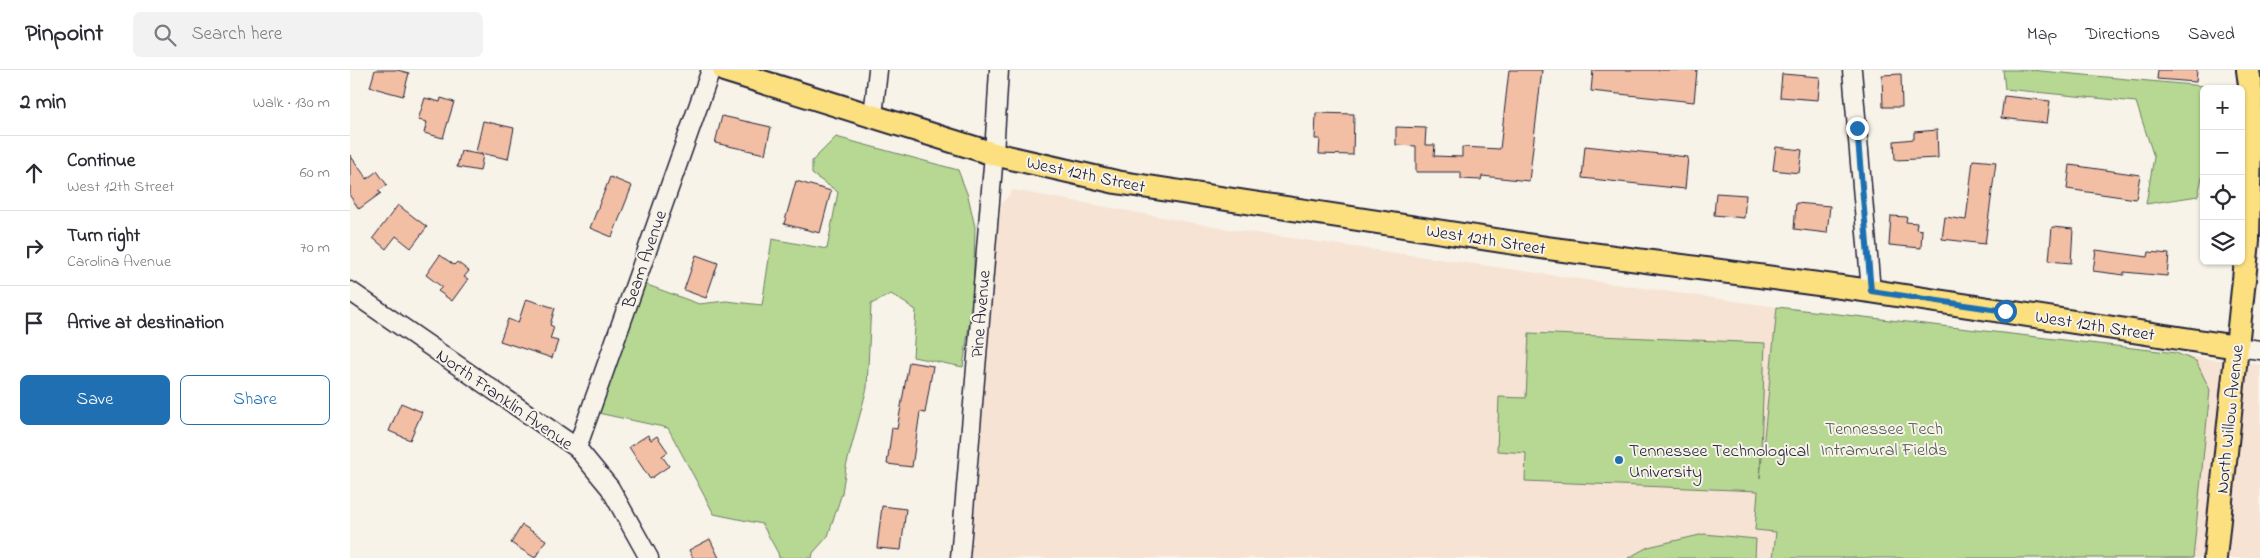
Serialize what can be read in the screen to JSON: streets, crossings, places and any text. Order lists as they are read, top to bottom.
{
  "streets": {
    "main road": ["West 12th Street", "North Willow Avenue"],
    "street": ["Beam Avenue", "Pine Avenue", "North Franklin Avenue"]
  },
  "crossings": [
    ["West 12th Street", "Pine Avenue"],
    ["West 12th Street", "North Willow Avenue"],
    ["Beam Avenue", "North Franklin Avenue"]
  ],
  "parks": ["Tennessee Tech Intramural Fields"],
  "places": ["Tennessee Technological University"],
  "page": {
    "header": "Pinpoint",
    "search": "Search here",
    "nav": ["Map", "Directions", "Saved"],
    "heading": ["2 min", "Walk · 130 m"],
    "map_buttons": ["+", "−"],
    "list": [
      ["Continue", "West 12th Street", "60 m"],
      ["Turn right", "Carolina Avenue", "70 m"],
      "Arrive at destination"
    ],
    "buttons": ["Save", "Share"]
  }
}
